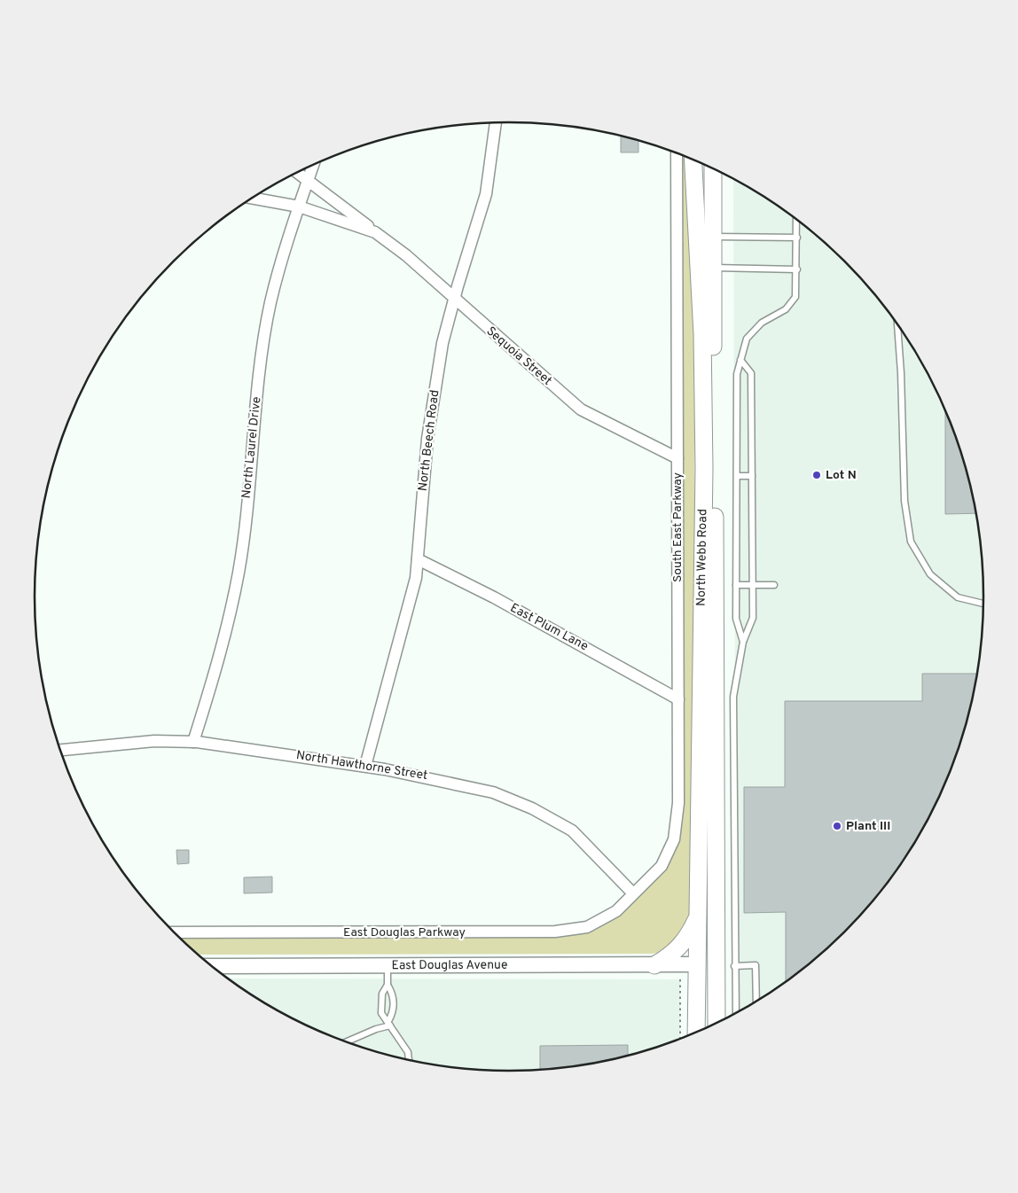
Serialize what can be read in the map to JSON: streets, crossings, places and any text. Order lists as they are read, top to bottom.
{
  "streets": {
    "main road": ["North Webb Road"],
    "street": [
      "Sequoia Street",
      "North Beech Road",
      "North Laurel Drive",
      "South East Parkway",
      "East Plum Lane",
      "North Hawthorne Street",
      "East Douglas Parkway",
      "East Douglas Avenue"
    ]
  },
  "crossings": [
    ["Sequoia Street", "North Beech Road"],
    ["Sequoia Street", "North Laurel Drive"],
    ["Sequoia Street", "South East Parkway"],
    ["North Beech Road", "East Plum Lane"],
    ["North Beech Road", "North Hawthorne Street"],
    ["North Laurel Drive", "North Hawthorne Street"],
    ["South East Parkway", "East Plum Lane"],
    ["South East Parkway", "North Hawthorne Street"],
    ["South East Parkway", "East Douglas Parkway"],
    ["North Webb Road", "East Douglas Avenue"],
    ["North Hawthorne Street", "East Douglas Parkway"]
  ],
  "places": ["Lot N", "Plant III"]
}
